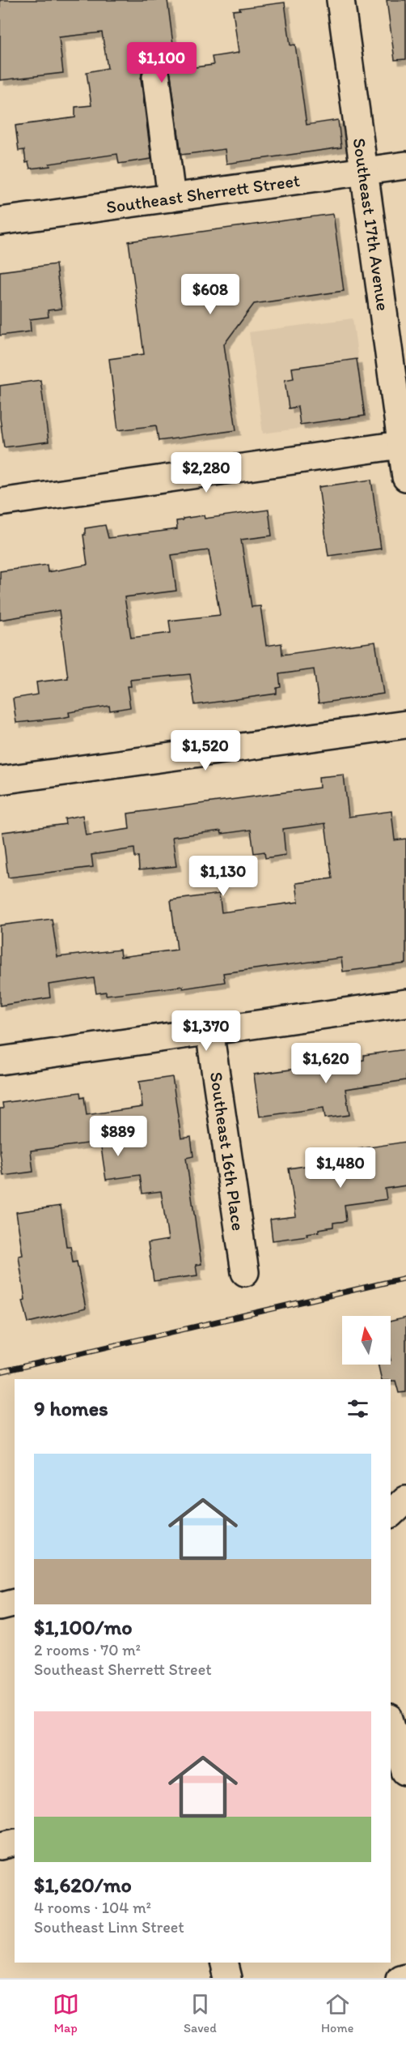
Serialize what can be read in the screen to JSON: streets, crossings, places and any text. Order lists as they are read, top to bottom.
{
  "streets": {
    "street": ["Southeast Sherrett Street", "Southeast 17th Avenue", "Southeast 16th Place"]
  },
  "crossings": [
    ["Southeast Sherrett Street", "Southeast 17th Avenue"]
  ],
  "north": "top",
  "page": {
    "price": [
      "$1,100",
      "$608",
      "$2,280",
      "$1,520",
      "$1,130",
      "$1,370",
      "$1,620",
      "$889",
      "$1,480"
    ],
    "heading": "9 homes",
    "list": [
      {
        "name": "$1,100/mo",
        "note": "2 rooms · 70 m² · Southeast Sherrett Street"
      },
      {
        "name": "$1,620/mo",
        "note": "4 rooms · 104 m² · Southeast Linn Street"
      }
    ],
    "tabs": ["Map", "Saved", "Home"]
  }
}
